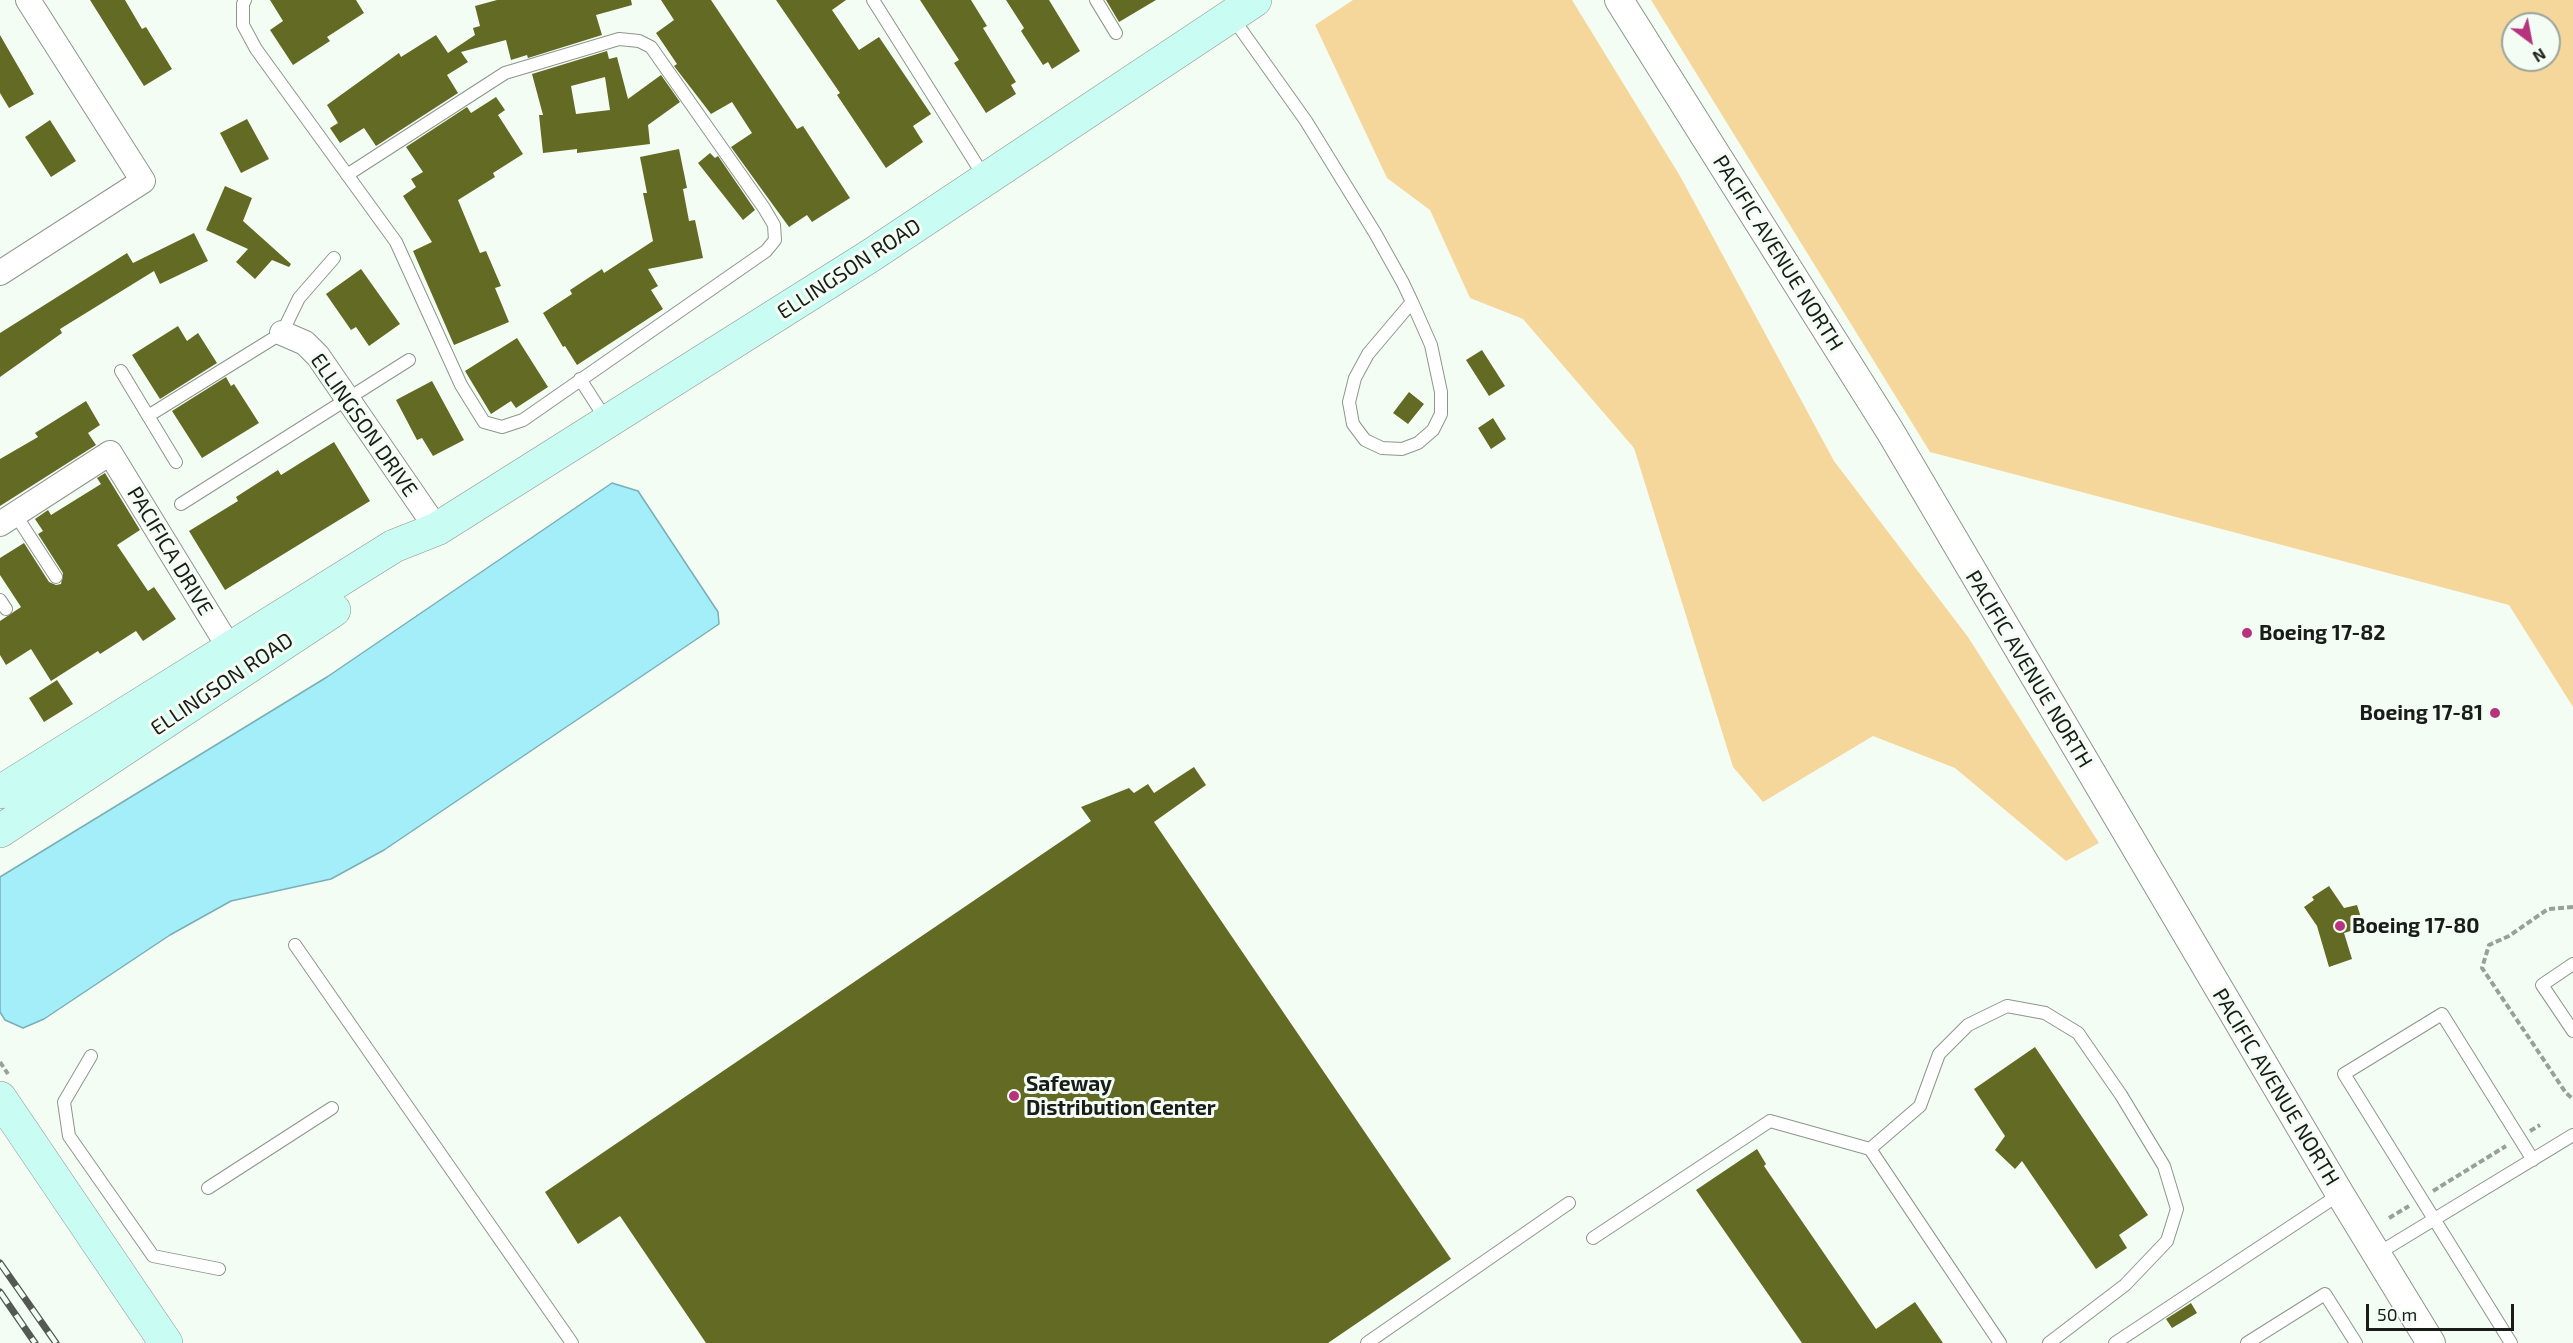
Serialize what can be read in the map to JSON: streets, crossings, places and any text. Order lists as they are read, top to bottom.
{
  "streets": {
    "main road": ["ELLINGSON ROAD"],
    "street": ["PACIFIC AVENUE NORTH", "ELLINGSON DRIVE", "PACIFICA DRIVE"]
  },
  "crossings": [
    ["ELLINGSON ROAD", "ELLINGSON DRIVE"],
    ["ELLINGSON ROAD", "PACIFICA DRIVE"]
  ],
  "places": [
    "Boeing 17-82",
    "Boeing 17-81",
    "Boeing 17-80",
    "Safeway Distribution Center"
  ],
  "scale_bar": "50 m",
  "north": "bottom right"
}
